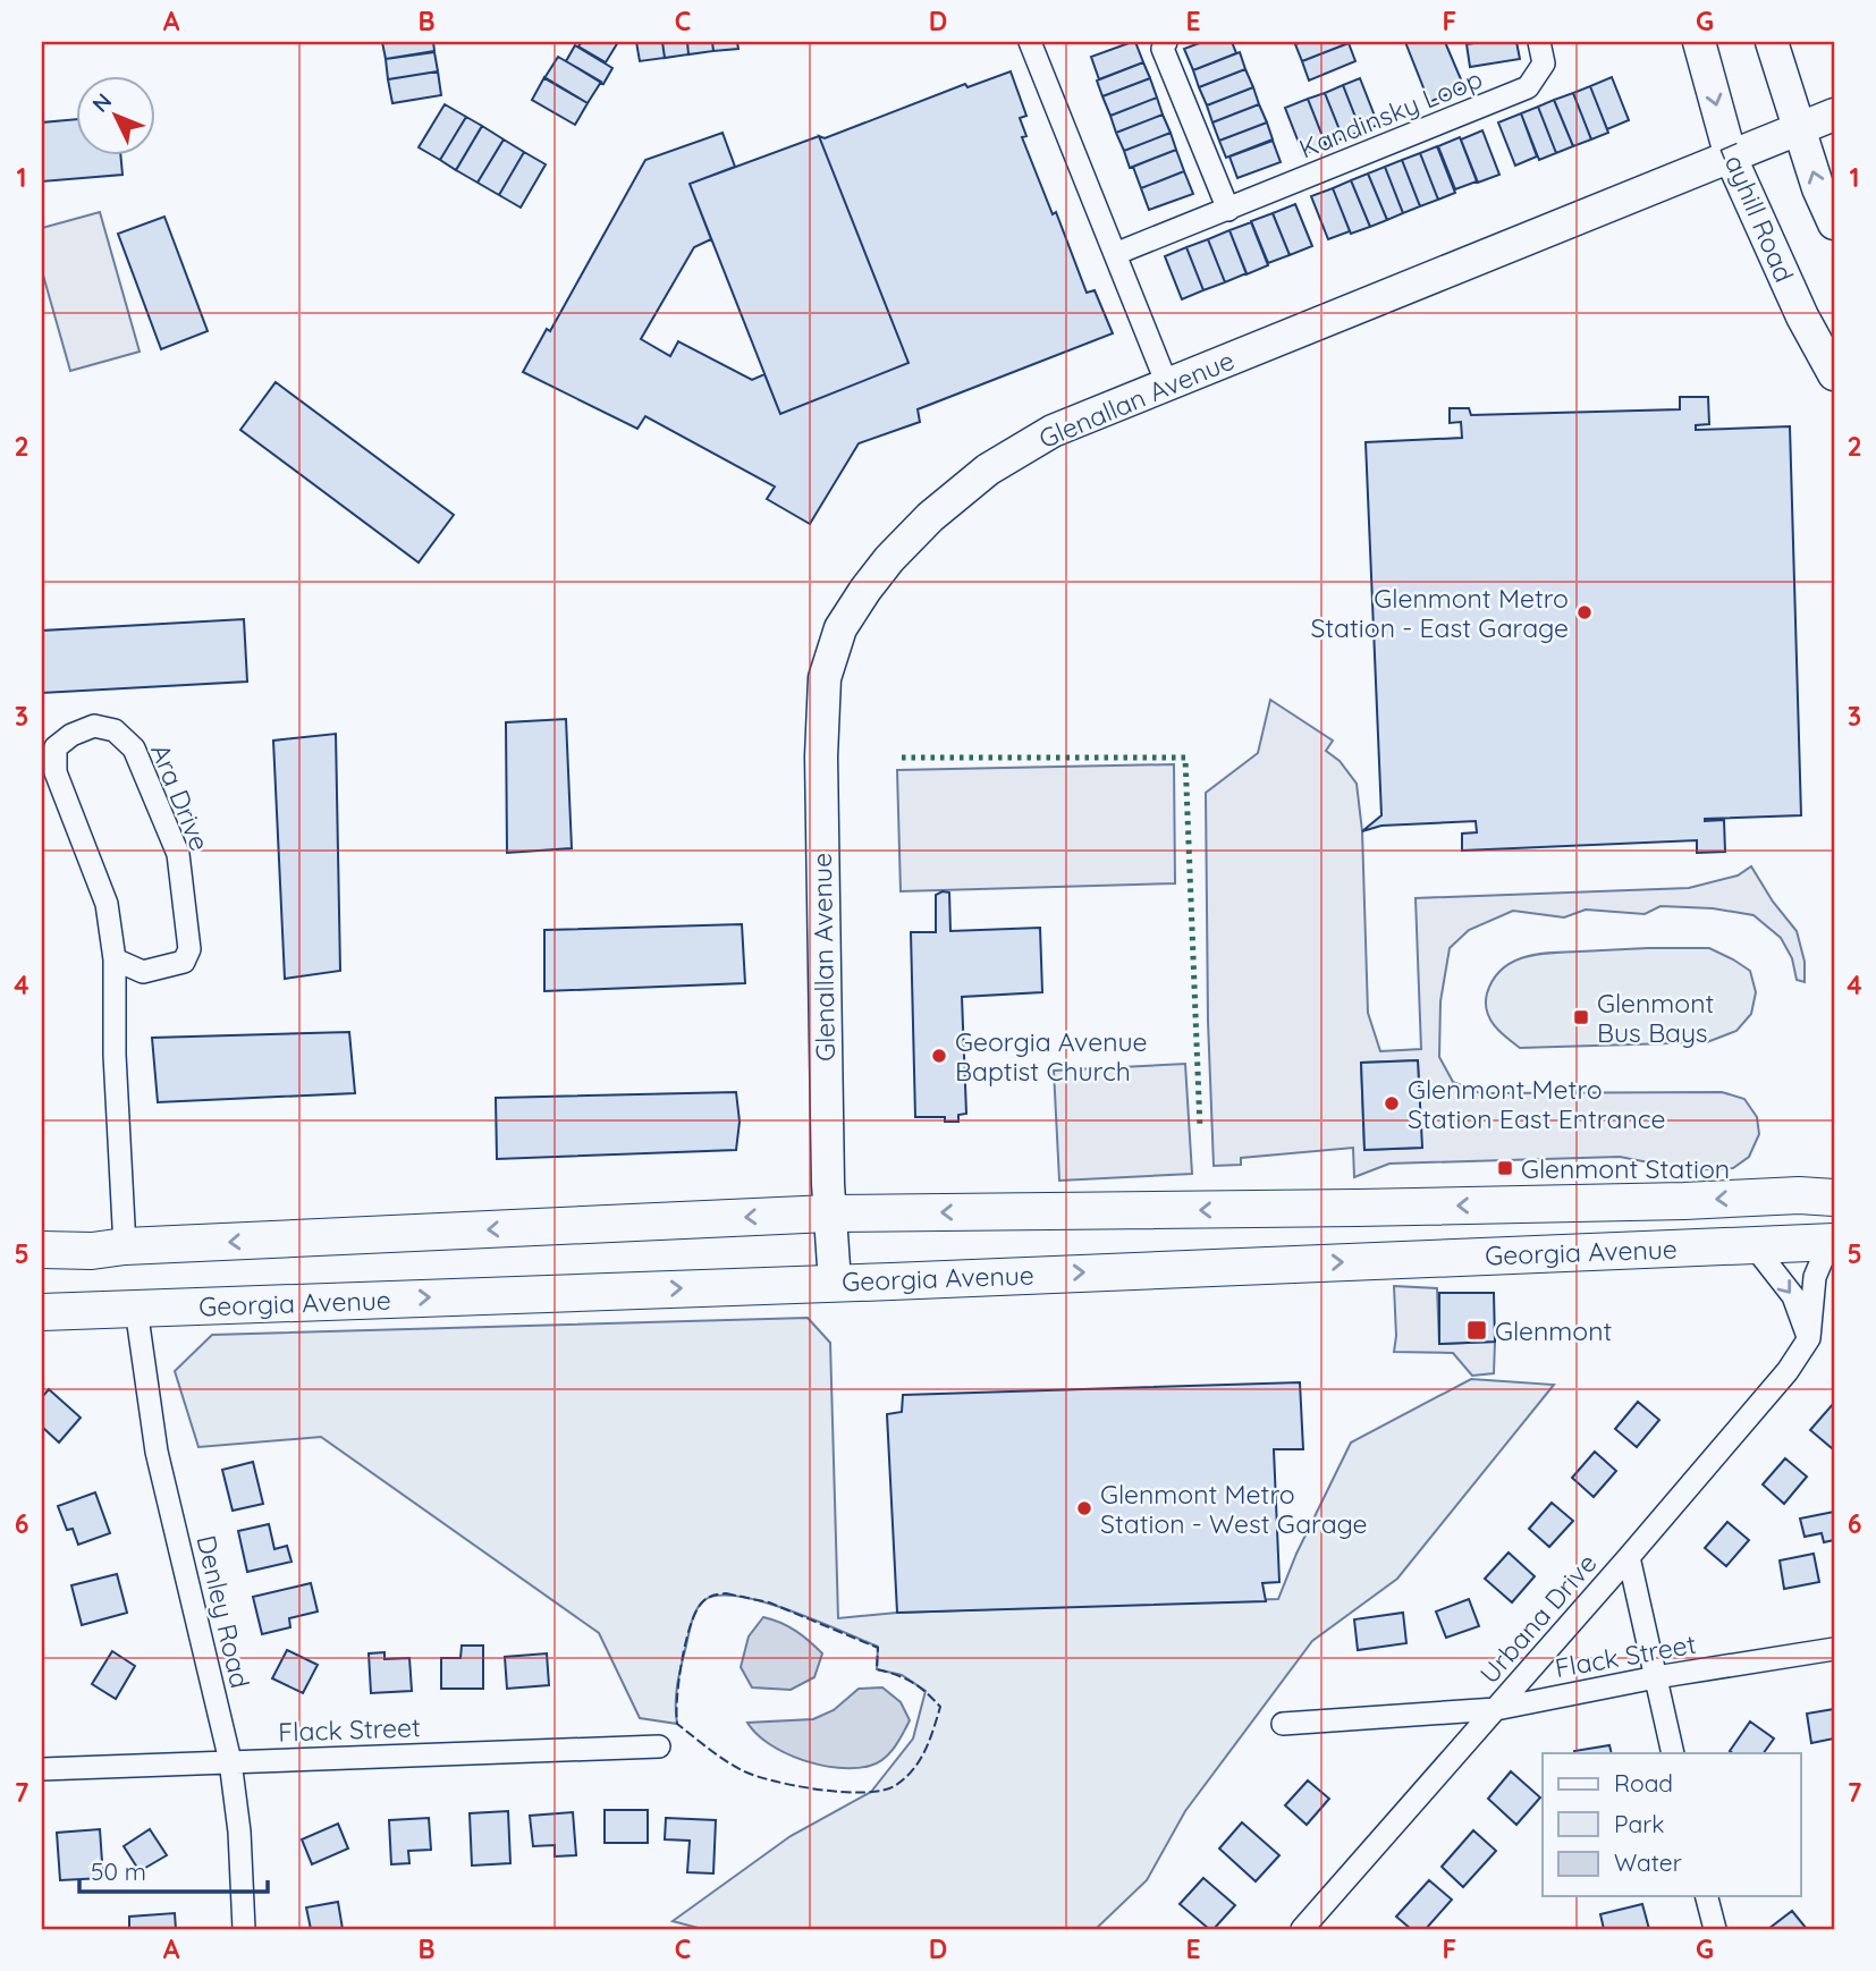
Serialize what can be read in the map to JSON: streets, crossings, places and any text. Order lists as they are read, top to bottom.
{
  "streets": {
    "main road": ["Georgia Avenue"],
    "street": [
      "Kandinsky Loop",
      "Layhill Road",
      "Glenallan Avenue",
      "Ara Drive",
      "Denley Road",
      "Urbana Drive",
      "Flack Street"
    ]
  },
  "crossings": [
    ["Layhill Road", "Glenallan Avenue"],
    ["Glenallan Avenue", "Georgia Avenue"],
    ["Ara Drive", "Georgia Avenue"],
    ["Georgia Avenue", "Denley Road"],
    ["Georgia Avenue", "Urbana Drive"],
    ["Denley Road", "Flack Street"],
    ["Urbana Drive", "Flack Street"]
  ],
  "places": {
    "other": [
      "Glenmont Metro Station - East Garage",
      "Georgia Avenue Baptist Church",
      "Glenmont Metro Station East Entrance",
      "Glenmont Metro Station - West Garage"
    ],
    "transit": ["Glenmont Bus Bays", "Glenmont Station", "Glenmont"]
  },
  "legend": ["Road", "Park", "Water"],
  "scale_bar": "50 m",
  "north": "top left",
  "grid": {
    "columns": [
      "A",
      "B",
      "C",
      "D",
      "E",
      "F",
      "G"
    ],
    "rows": [
      "1",
      "2",
      "3",
      "4",
      "5",
      "6",
      "7"
    ]
  }
}
